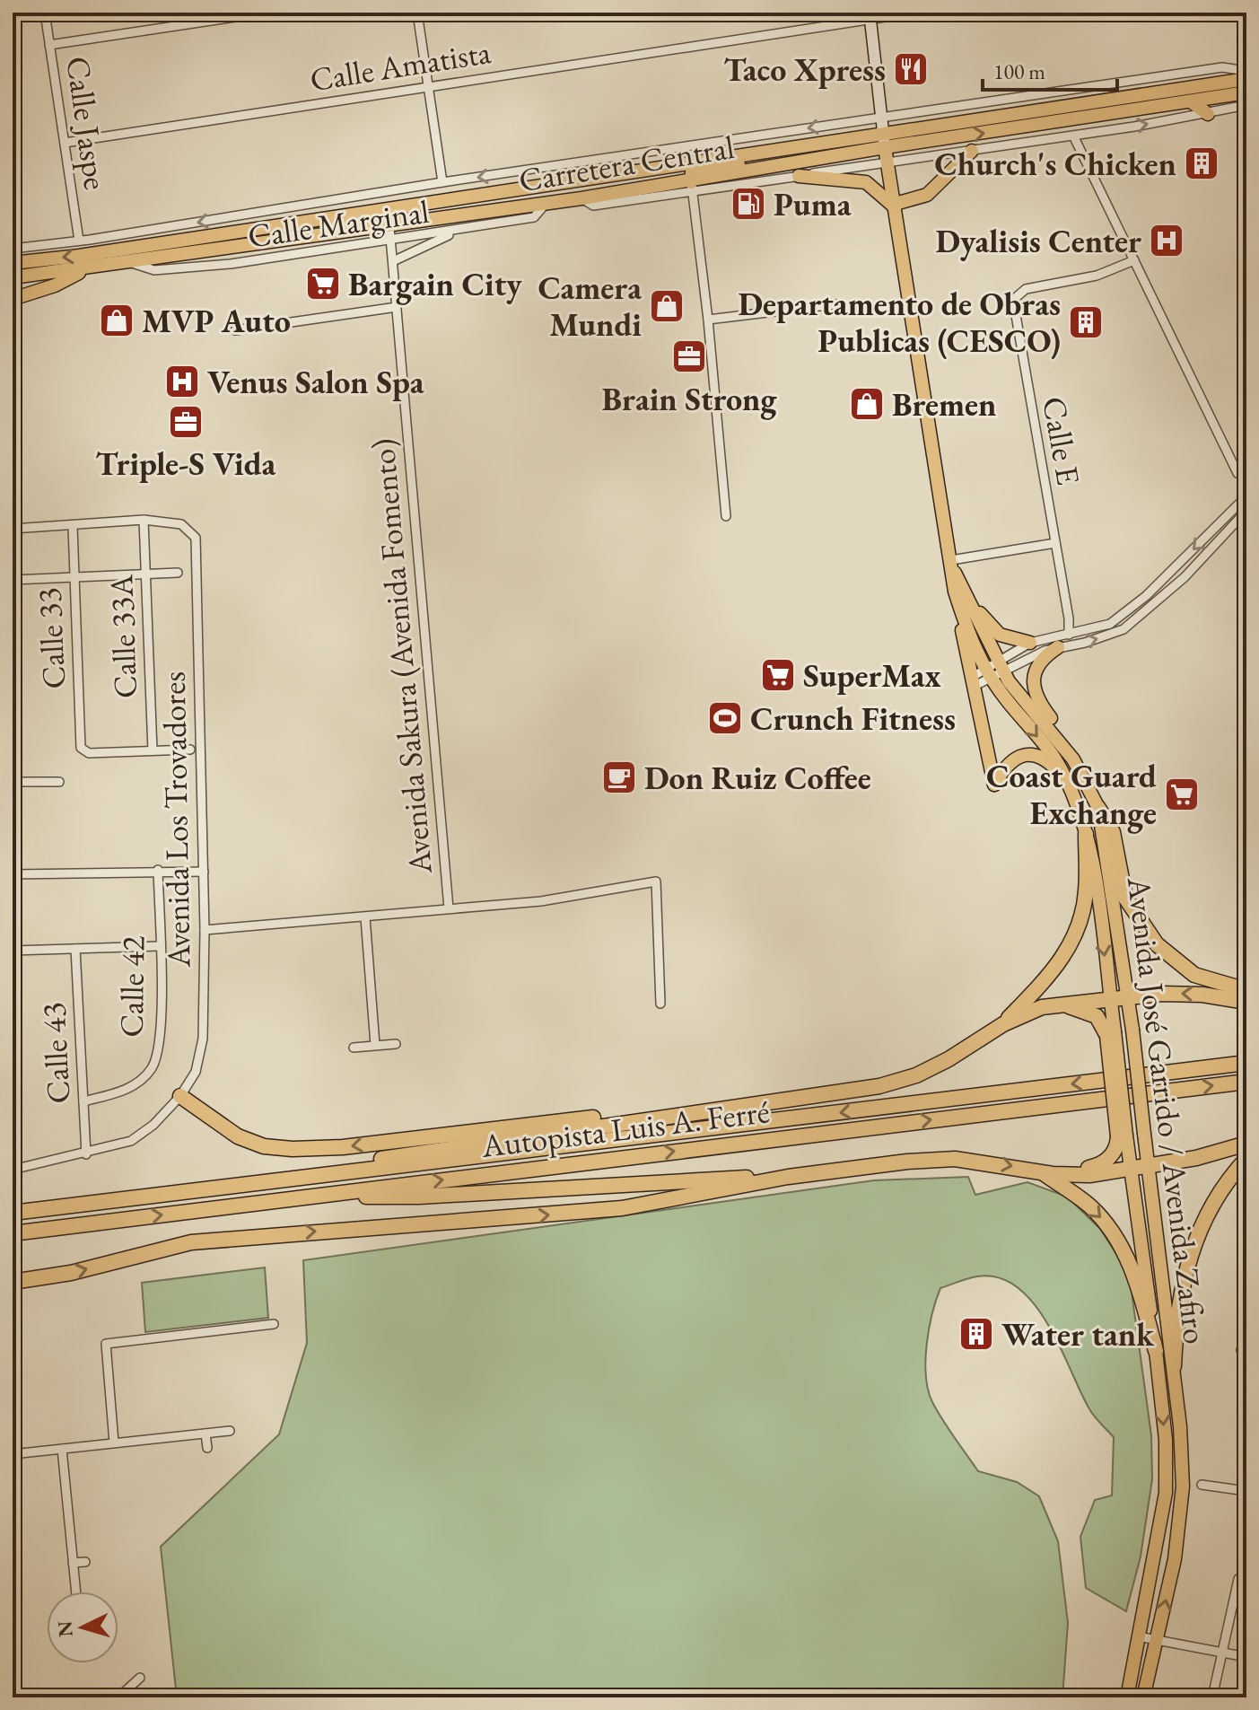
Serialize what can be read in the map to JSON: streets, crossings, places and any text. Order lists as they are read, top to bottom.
{
  "streets": {
    "highway": ["Autopista Luis A. Ferré"],
    "main road": ["Carretera Central", "Avenida José Garrido / Avenida Zafiro"],
    "street": [
      "Calle Amatista",
      "Calle Jaspe",
      "Calle Marginal",
      "Calle E",
      "Calle 33A",
      "Calle 33",
      "Avenida Sakura (Avenida Fomento)",
      "Avenida Los Trovadores",
      "Calle 42",
      "Calle 43"
    ]
  },
  "crossings": [
    ["Calle Amatista", "Calle Jaspe"],
    ["Carretera Central", "Calle Marginal"],
    ["Carretera Central", "Avenida Sakura (Avenida Fomento)"],
    ["Carretera Central", "Avenida José Garrido / Avenida Zafiro"],
    ["Calle Marginal", "Avenida Sakura (Avenida Fomento)"],
    ["Calle 33A", "Calle 33"],
    ["Calle 33A", "Avenida Los Trovadores"],
    ["Calle 33", "Avenida Los Trovadores"],
    ["Avenida Los Trovadores", "Calle 43"],
    ["Calle 42", "Calle 43"]
  ],
  "places": {
    "restaurant": ["Taco Xpress"],
    "building": ["Church's Chicken", "Departamento de Obras Publicas (CESCO)", "Water tank"],
    "fuel station": ["Puma"],
    "hospital": ["Dyalisis Center", "Venus Salon Spa"],
    "supermarket": ["Bargain City", "SuperMax", "Coast Guard Exchange"],
    "shop": ["Camera Mundi", "MVP Auto", "Bremen"],
    "office": ["Brain Strong", "Triple-S Vida"],
    "sports": ["Crunch Fitness"],
    "cafe": ["Don Ruiz Coffee"]
  },
  "scale_bar": "100 m",
  "north": "left"
}
